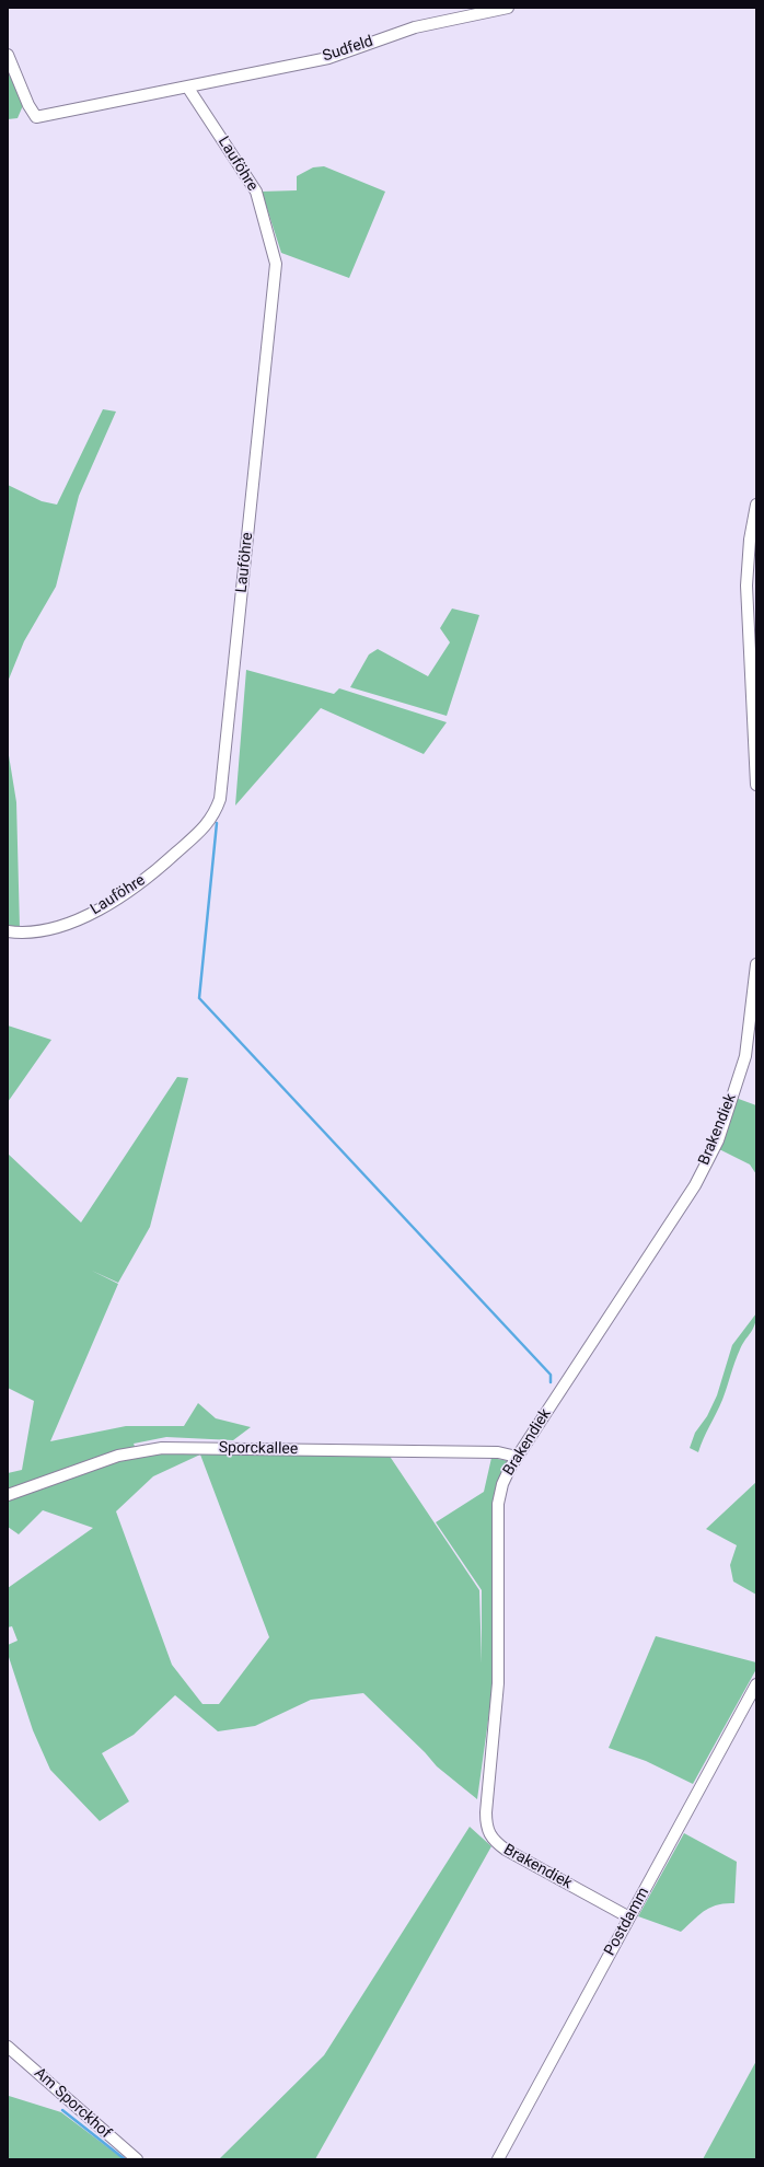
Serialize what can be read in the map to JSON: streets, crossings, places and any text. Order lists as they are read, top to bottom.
{
  "streets": {
    "street": [
      "Sudfeld",
      "Lauföhre",
      "Brakendiek",
      "Sporckallee",
      "Postdamm",
      "Am Sporckhof"
    ]
  },
  "crossings": [
    ["Sudfeld", "Lauföhre"],
    ["Brakendiek", "Sporckallee"],
    ["Brakendiek", "Postdamm"]
  ]
}
